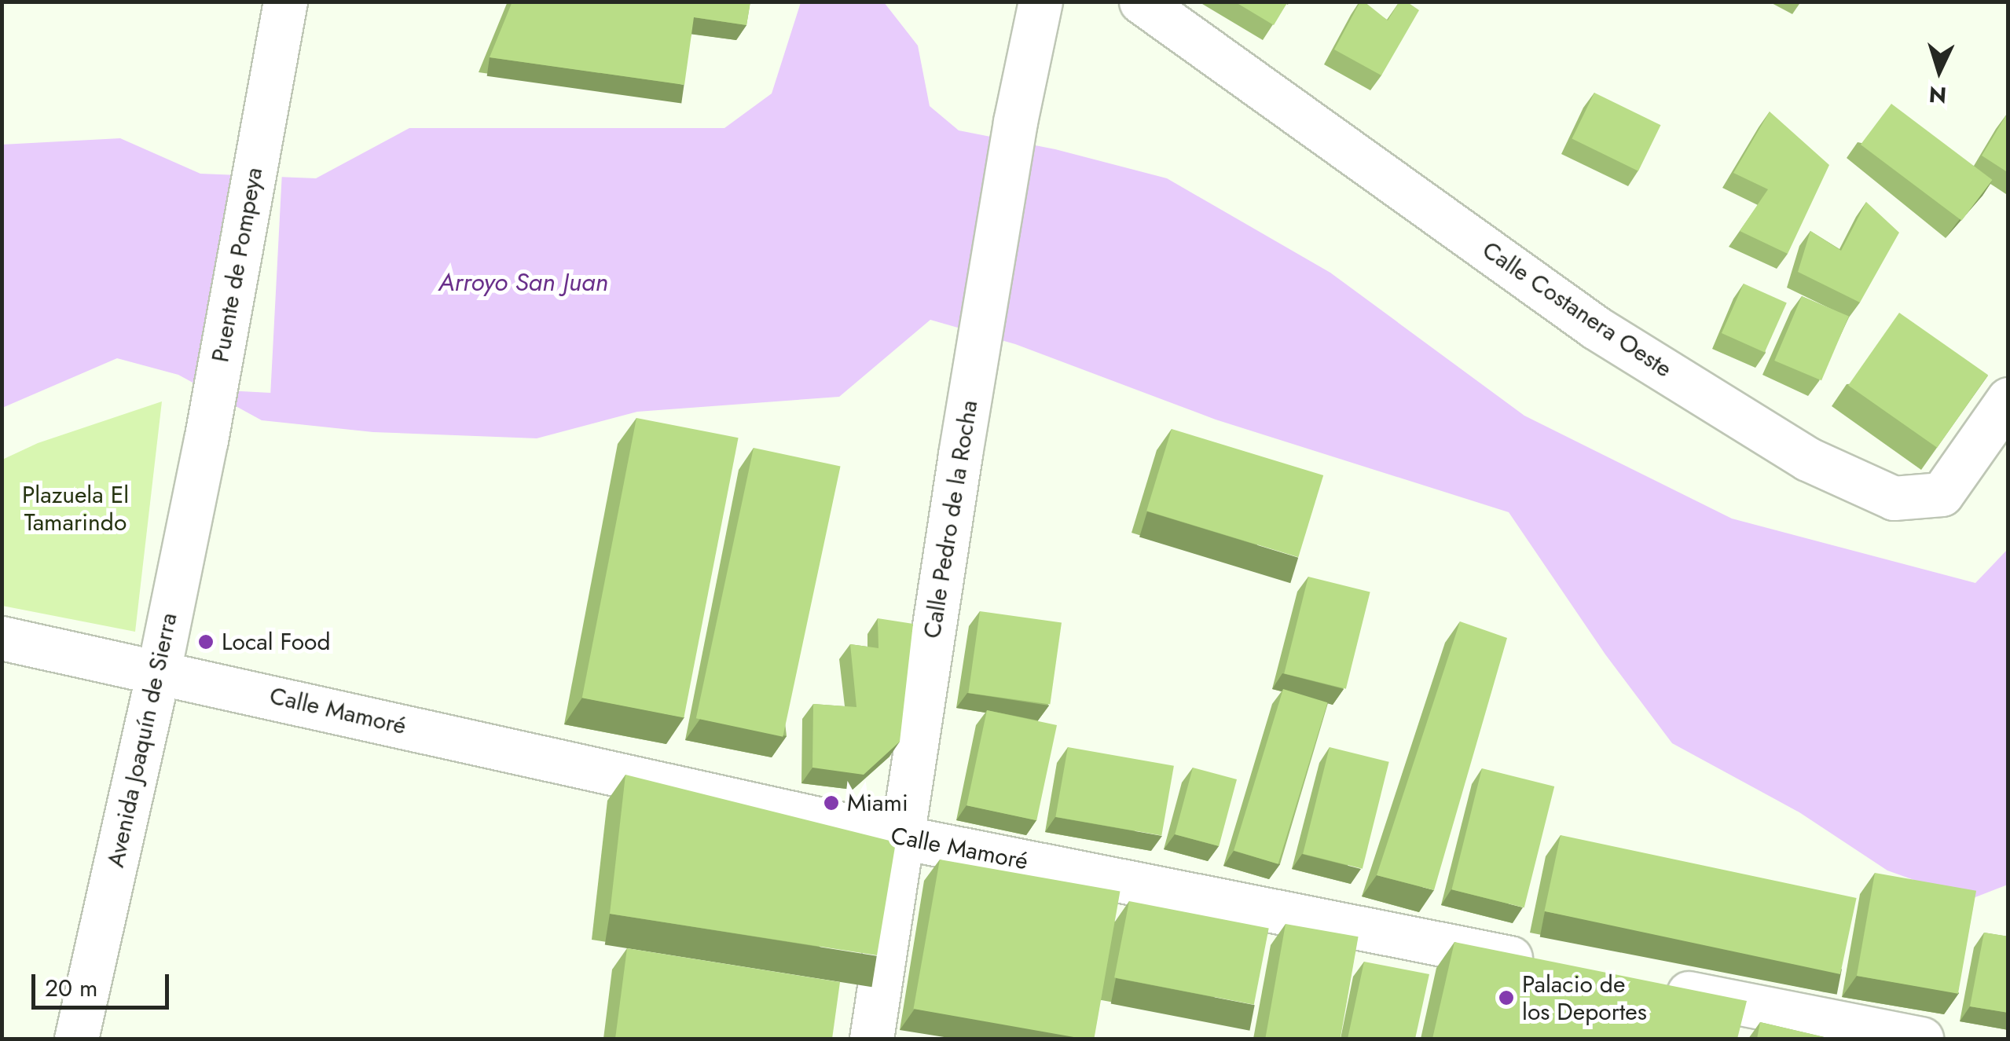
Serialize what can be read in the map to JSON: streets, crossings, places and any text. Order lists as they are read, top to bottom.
{
  "streets": {
    "main road": [
      "Puente de Pompeya",
      "Calle Costanera Oeste",
      "Calle Pedro de la Rocha",
      "Calle Mamoré",
      "Avenida Joaquín de Sierra"
    ]
  },
  "crossings": [
    ["Puente de Pompeya", "Avenida Joaquín de Sierra"],
    ["Calle Pedro de la Rocha", "Calle Mamoré"],
    ["Calle Mamoré", "Avenida Joaquín de Sierra"]
  ],
  "water": ["Arroyo San Juan"],
  "parks": ["Plazuela El Tamarindo"],
  "places": ["Local Food", "Miami", "Palacio de los Deportes"],
  "scale_bar": "20 m",
  "north": "bottom"
}
